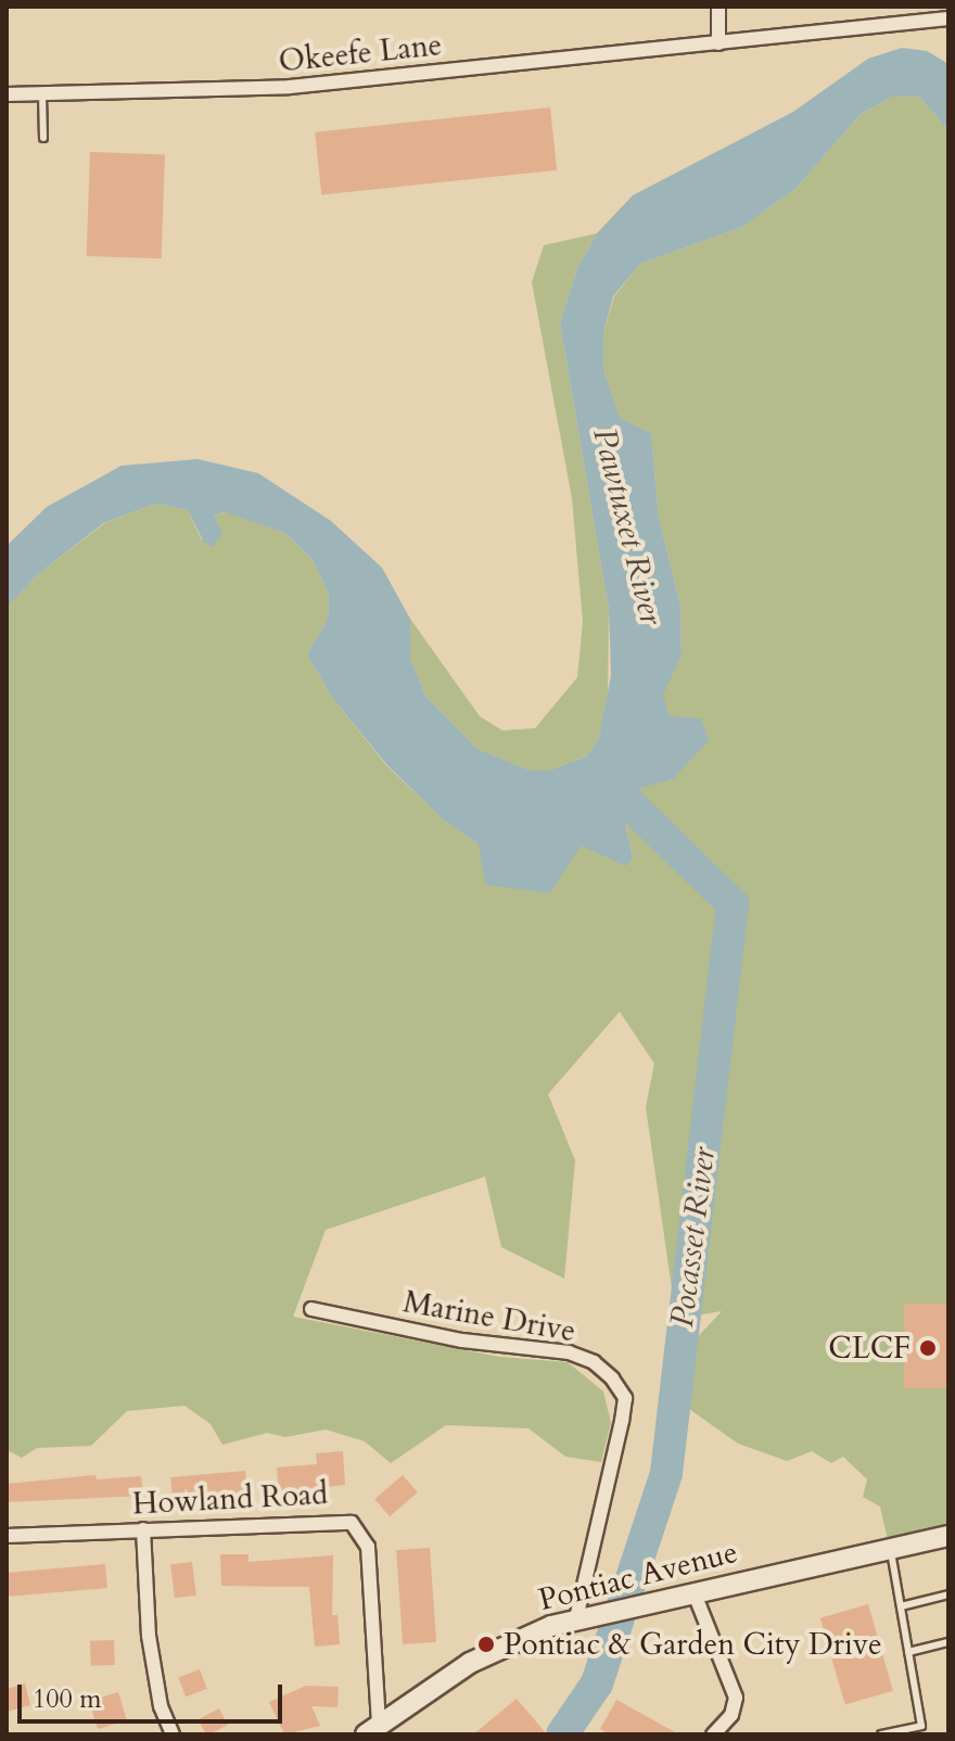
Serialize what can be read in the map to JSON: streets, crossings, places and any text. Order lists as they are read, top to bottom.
{
  "streets": {
    "main road": ["Pontiac Avenue"],
    "street": ["Okeefe Lane", "Marine Drive", "Howland Road"]
  },
  "crossings": [
    ["Marine Drive", "Pontiac Avenue"],
    ["Howland Road", "Pontiac Avenue"]
  ],
  "water": ["Pawtuxet River", "Pocasset River"],
  "places": ["CLCF", "Pontiac & Garden City Drive"],
  "scale_bar": "100 m"
}
